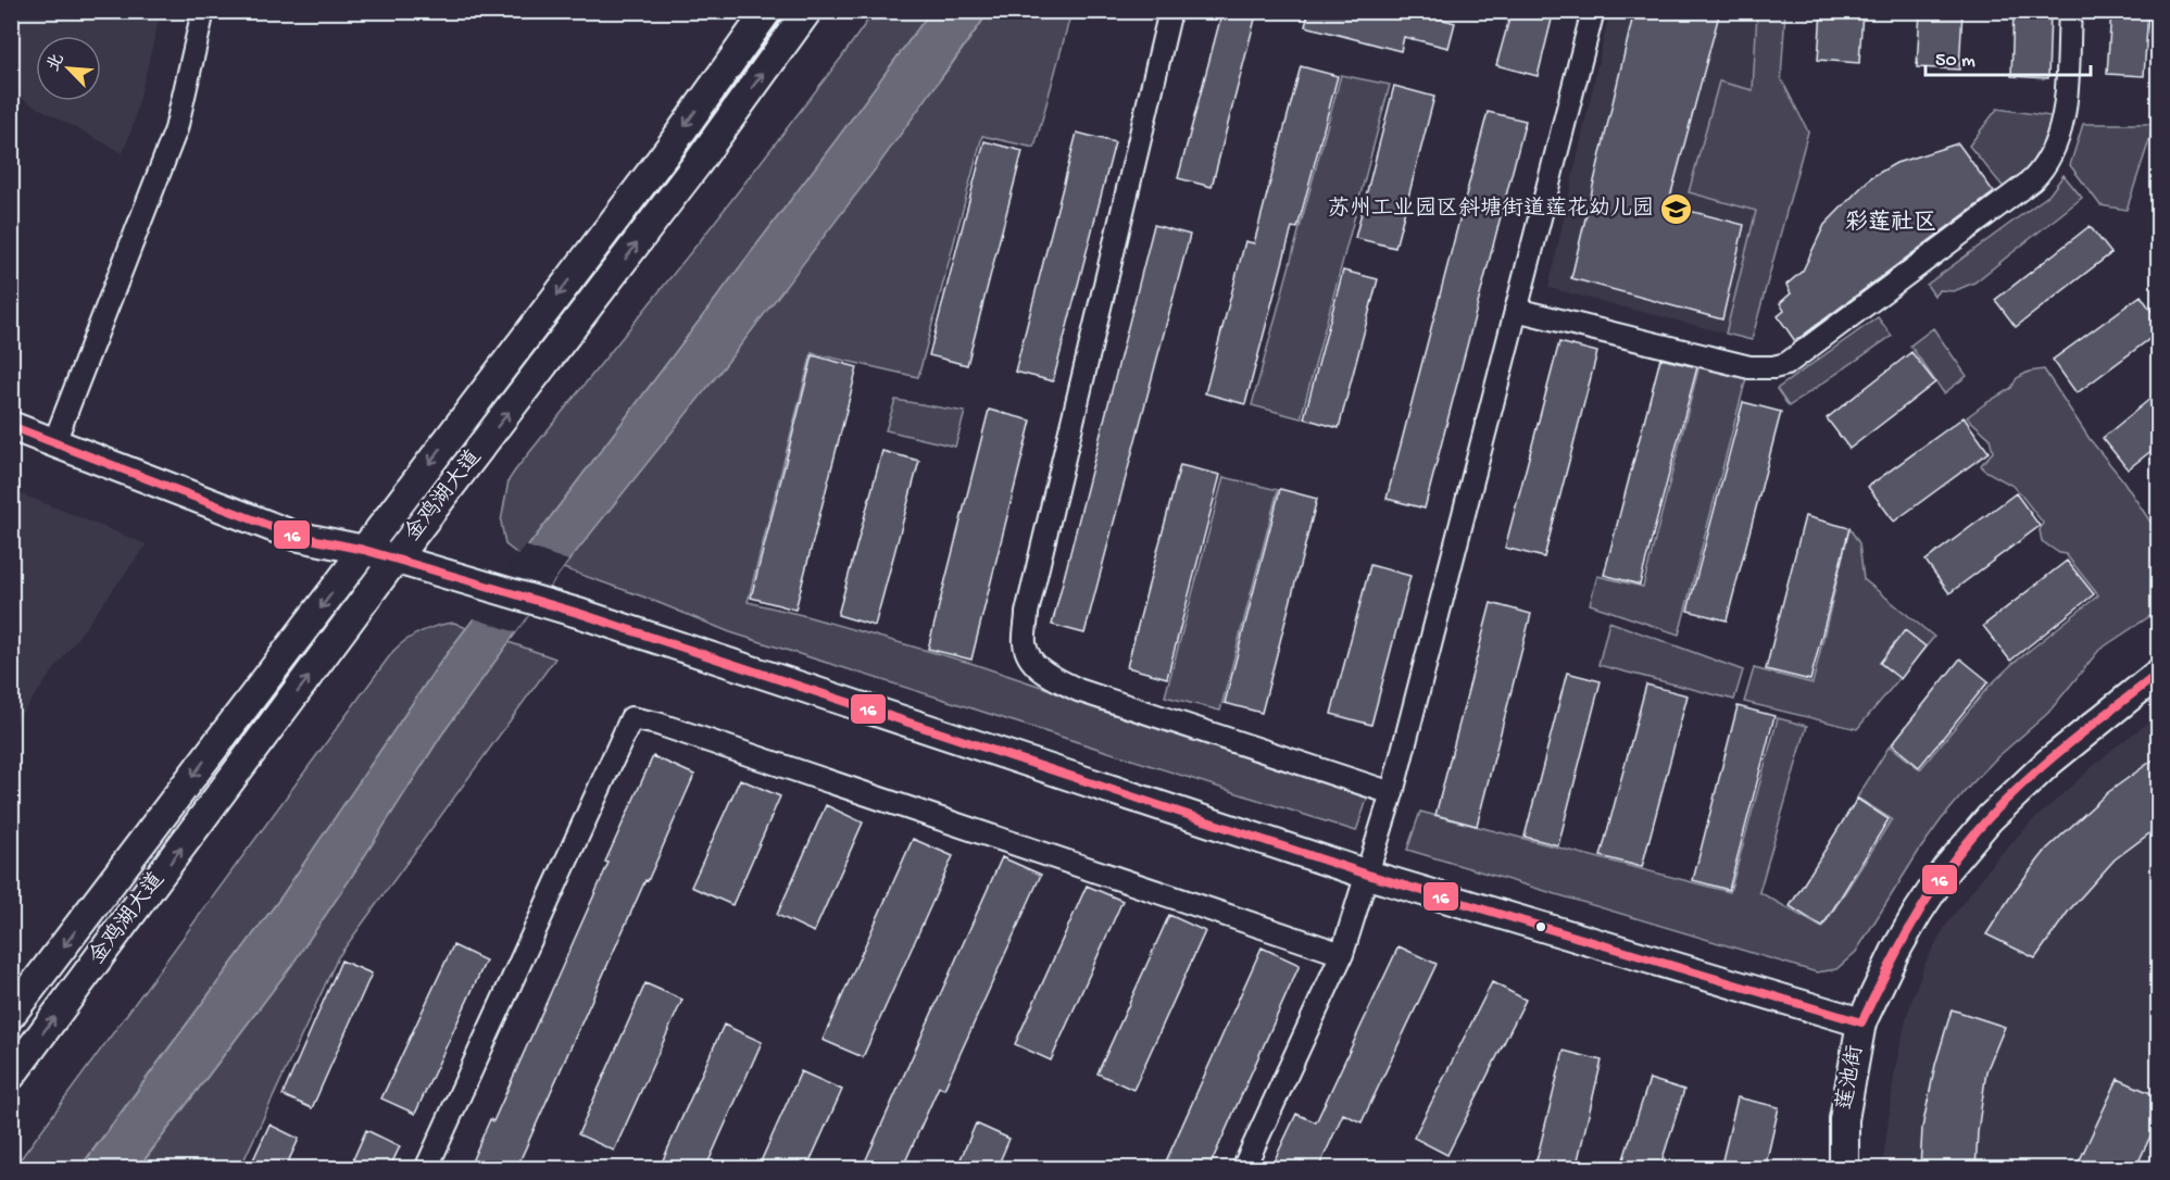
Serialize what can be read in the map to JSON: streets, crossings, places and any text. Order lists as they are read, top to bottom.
{
  "streets": {
    "main road": ["金鸡湖大道", "莲池街"]
  },
  "districts": ["彩莲社区"],
  "places": {
    "school or university": ["苏州工业园区斜塘街道莲花幼儿园"]
  },
  "lines": ["transit line 16"],
  "scale_bar": "50 m",
  "north": "top left"
}
